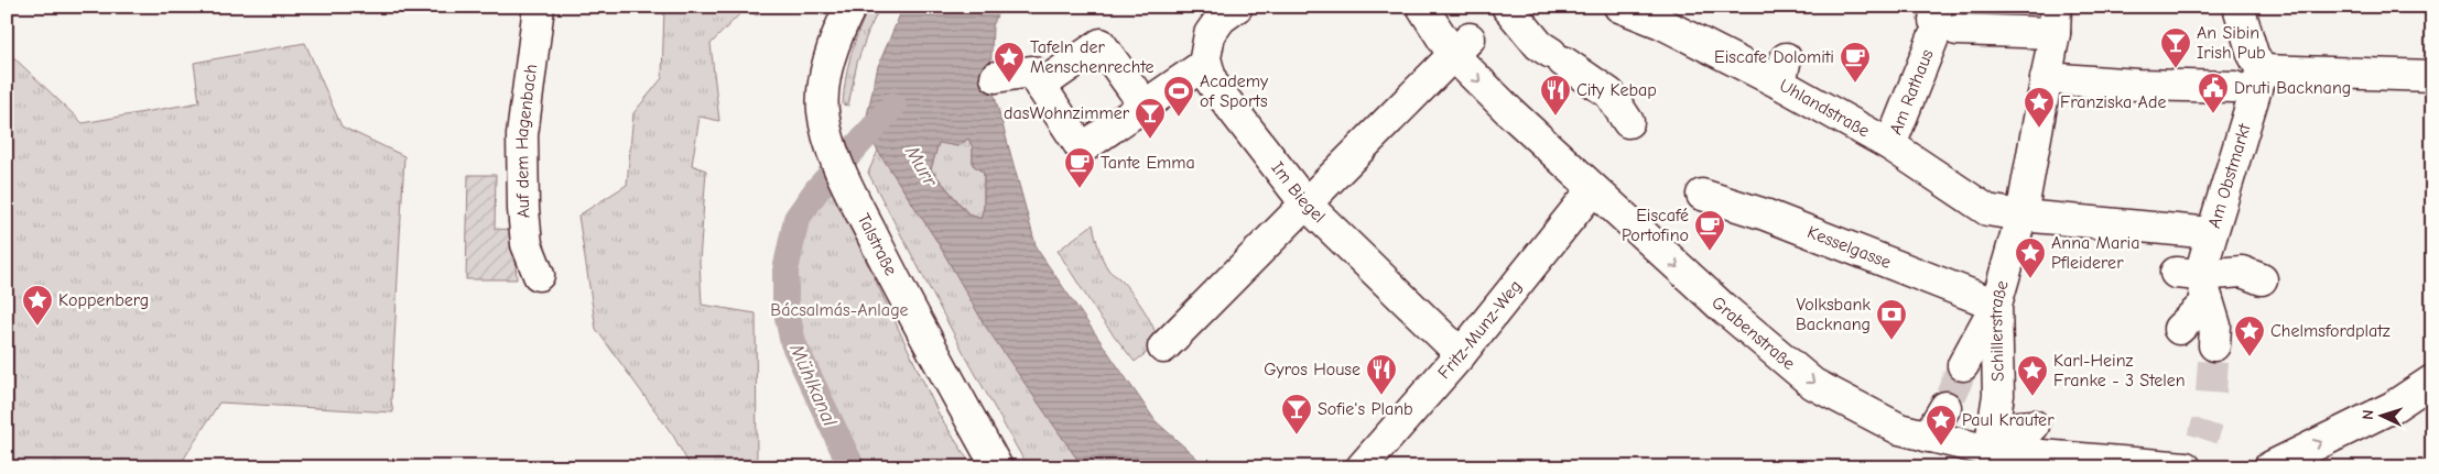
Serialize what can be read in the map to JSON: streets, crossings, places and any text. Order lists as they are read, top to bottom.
{
  "streets": {
    "street": [
      "Am Rathaus",
      "Uhlandstraße",
      "Auf dem Hagenbach",
      "Am Obstmarkt",
      "Im Biegel",
      "Talstraße",
      "Kesselgasse",
      "Fritz-Munz-Weg",
      "Schillerstraße",
      "Grabenstraße"
    ]
  },
  "crossings": [
    ["Am Rathaus", "Uhlandstraße"],
    ["Am Rathaus", "Schillerstraße"],
    ["Uhlandstraße", "Am Obstmarkt"],
    ["Uhlandstraße", "Schillerstraße"],
    ["Am Obstmarkt", "Schillerstraße"],
    ["Im Biegel", "Fritz-Munz-Weg"],
    ["Kesselgasse", "Schillerstraße"],
    ["Fritz-Munz-Weg", "Grabenstraße"],
    ["Schillerstraße", "Grabenstraße"]
  ],
  "one_way": ["Grabenstraße"],
  "water": ["Murr", "Mühlkanal"],
  "parks": ["Bácsalmás-Anlage"],
  "places": {
    "bar": ["An Sibin Irish Pub", "dasWohnzimmer", "Sofie's Planb"],
    "place": [
      "Tafeln der Menschenrechte",
      "Franziska Ade",
      "Anna Maria Pfleiderer",
      "Koppenberg",
      "Chelmsfordplatz",
      "Karl-Heinz Franke - 3 Stelen",
      "Paul Krauter"
    ],
    "cafe": ["Eiscafe Dolomiti", "Tante Emma", "Eiscafé Portofino"],
    "public building": ["Druti Backnang"],
    "restaurant": ["City Kebap", "Gyros House"],
    "sports": ["Academy of Sports"],
    "bank": ["Volksbank Backnang"]
  },
  "north": "left"
}
